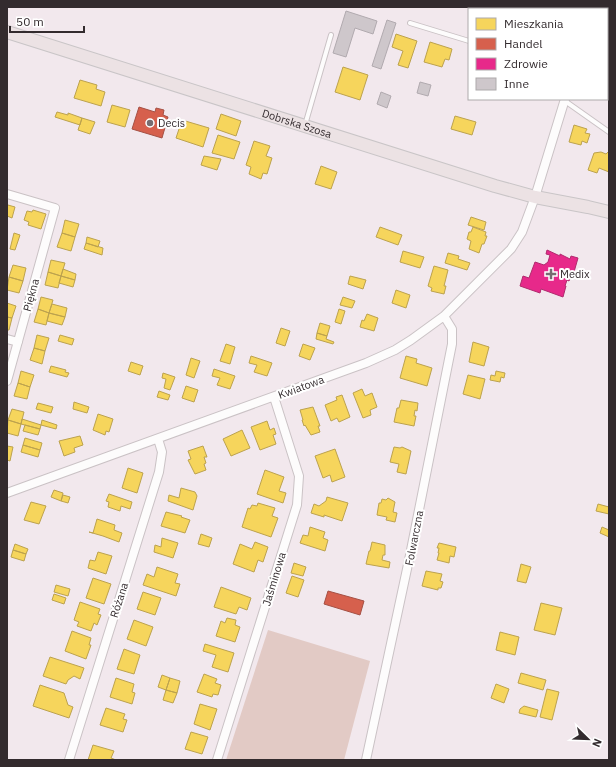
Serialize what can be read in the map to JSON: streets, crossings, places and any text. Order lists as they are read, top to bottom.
{
  "streets": {
    "main road": ["Dobrska Szosa"],
    "street": [
      "Piękna",
      "Kwiatowa",
      "Folwarczna",
      "Jaśminowa",
      "Różana"
    ]
  },
  "crossings": [
    ["Dobrska Szosa", "Kwiatowa"],
    ["Kwiatowa", "Folwarczna"],
    ["Kwiatowa", "Jaśminowa"],
    ["Kwiatowa", "Różana"]
  ],
  "places": {
    "other": ["Decis"],
    "health": ["Medix"]
  },
  "legend": [
    "Mieszkania",
    "Handel",
    "Zdrowie",
    "Inne"
  ],
  "scale_bar": "50 m",
  "north": "bottom right"
}
